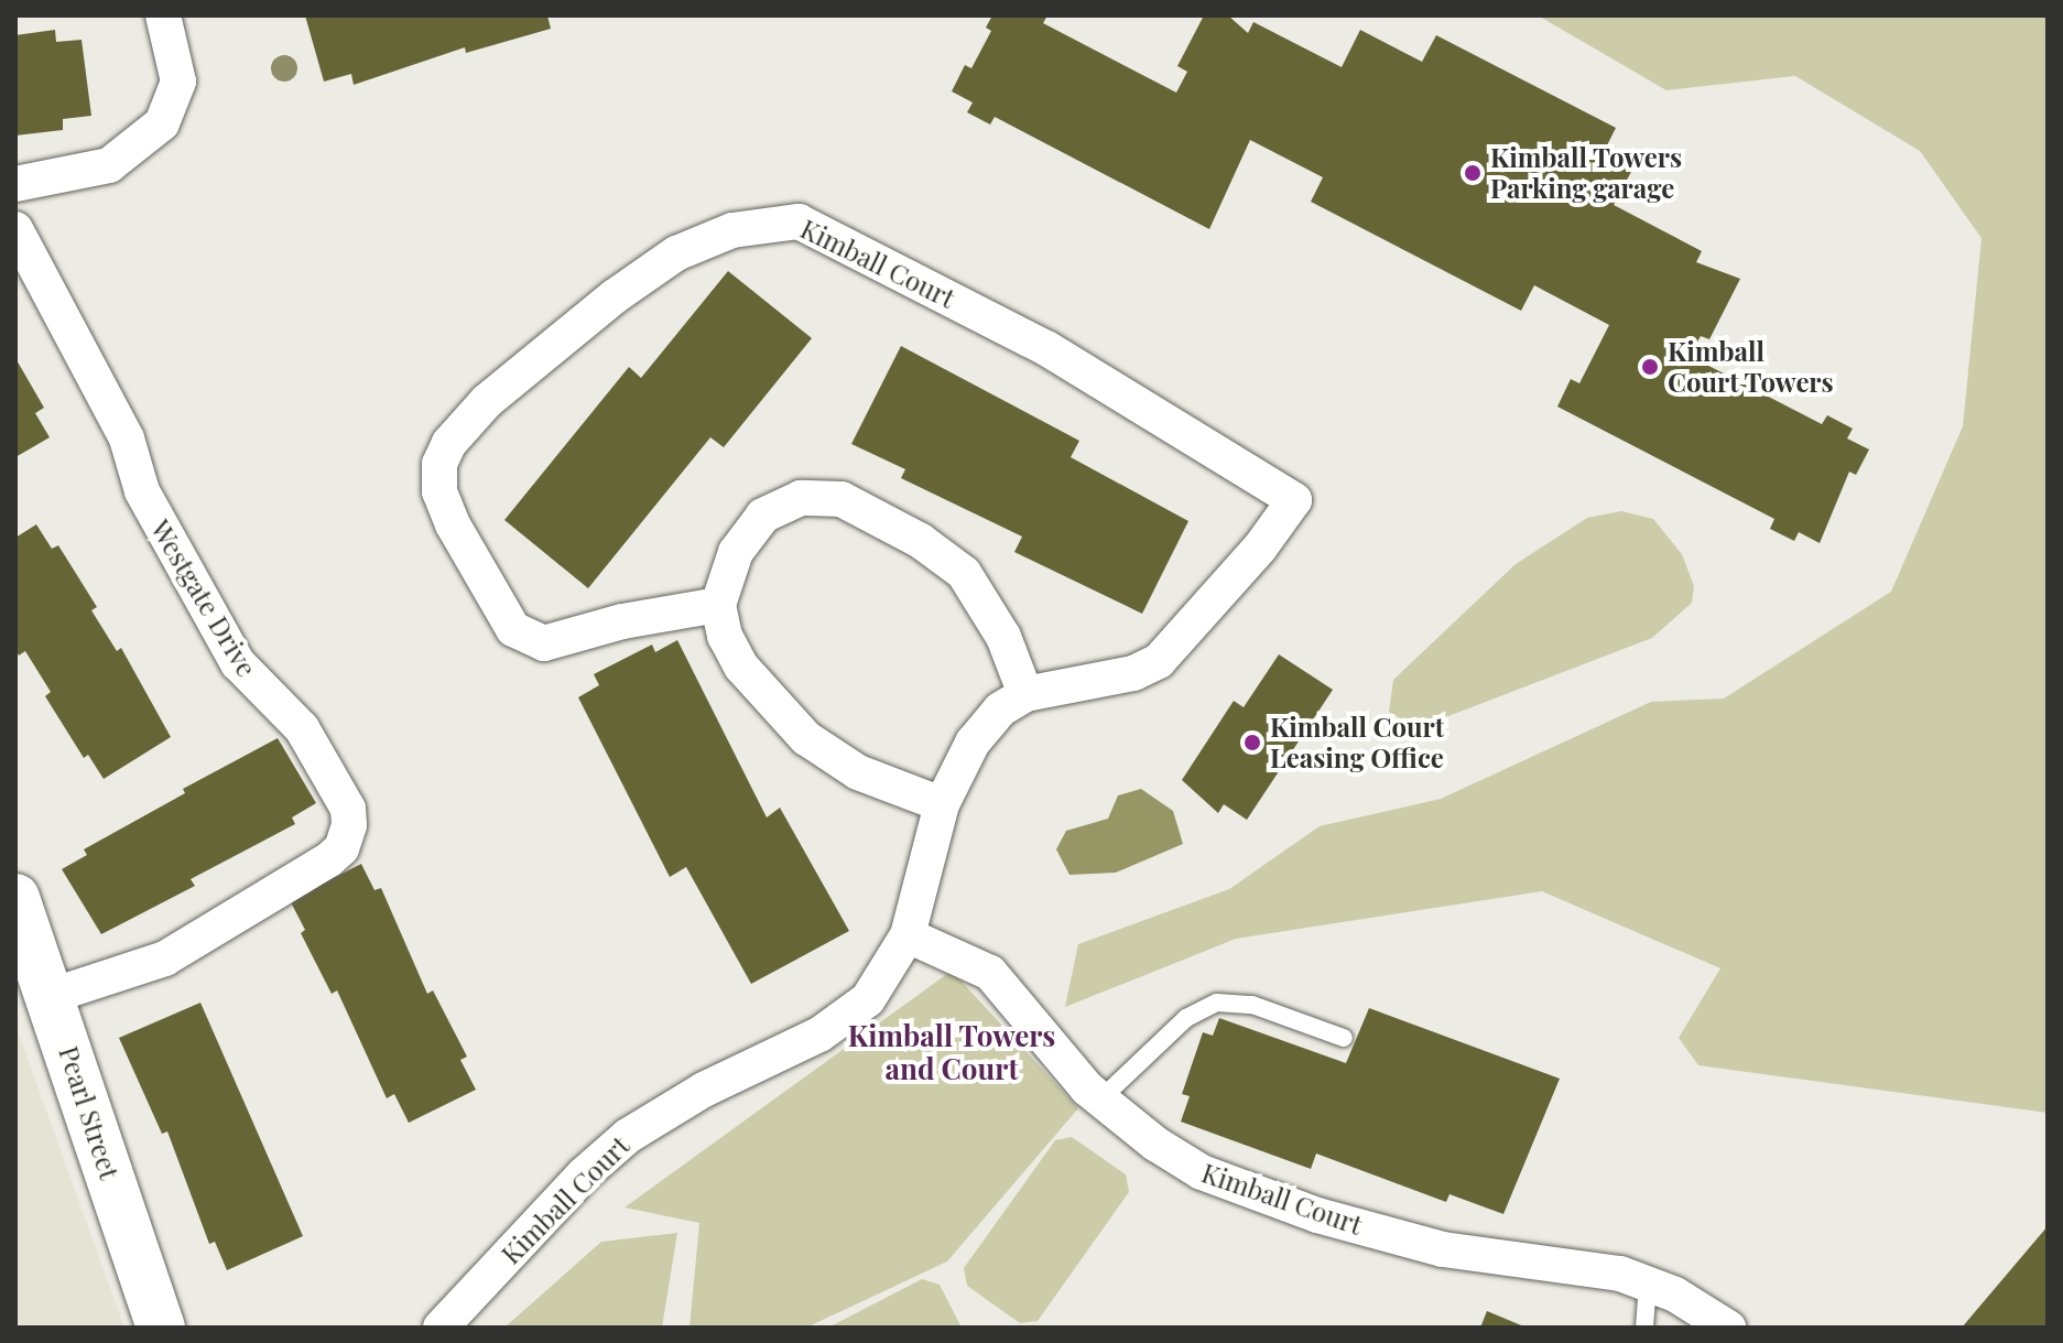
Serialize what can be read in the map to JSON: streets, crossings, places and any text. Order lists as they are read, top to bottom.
{
  "streets": {
    "street": ["Kimball Court", "Westgate Drive", "Pearl Street"]
  },
  "crossings": [
    ["Westgate Drive", "Pearl Street"]
  ],
  "districts": ["Kimball Towers and Court"],
  "places": ["Kimball Towers Parking garage", "Kimball Court Towers", "Kimball Court Leasing Office"]
}
